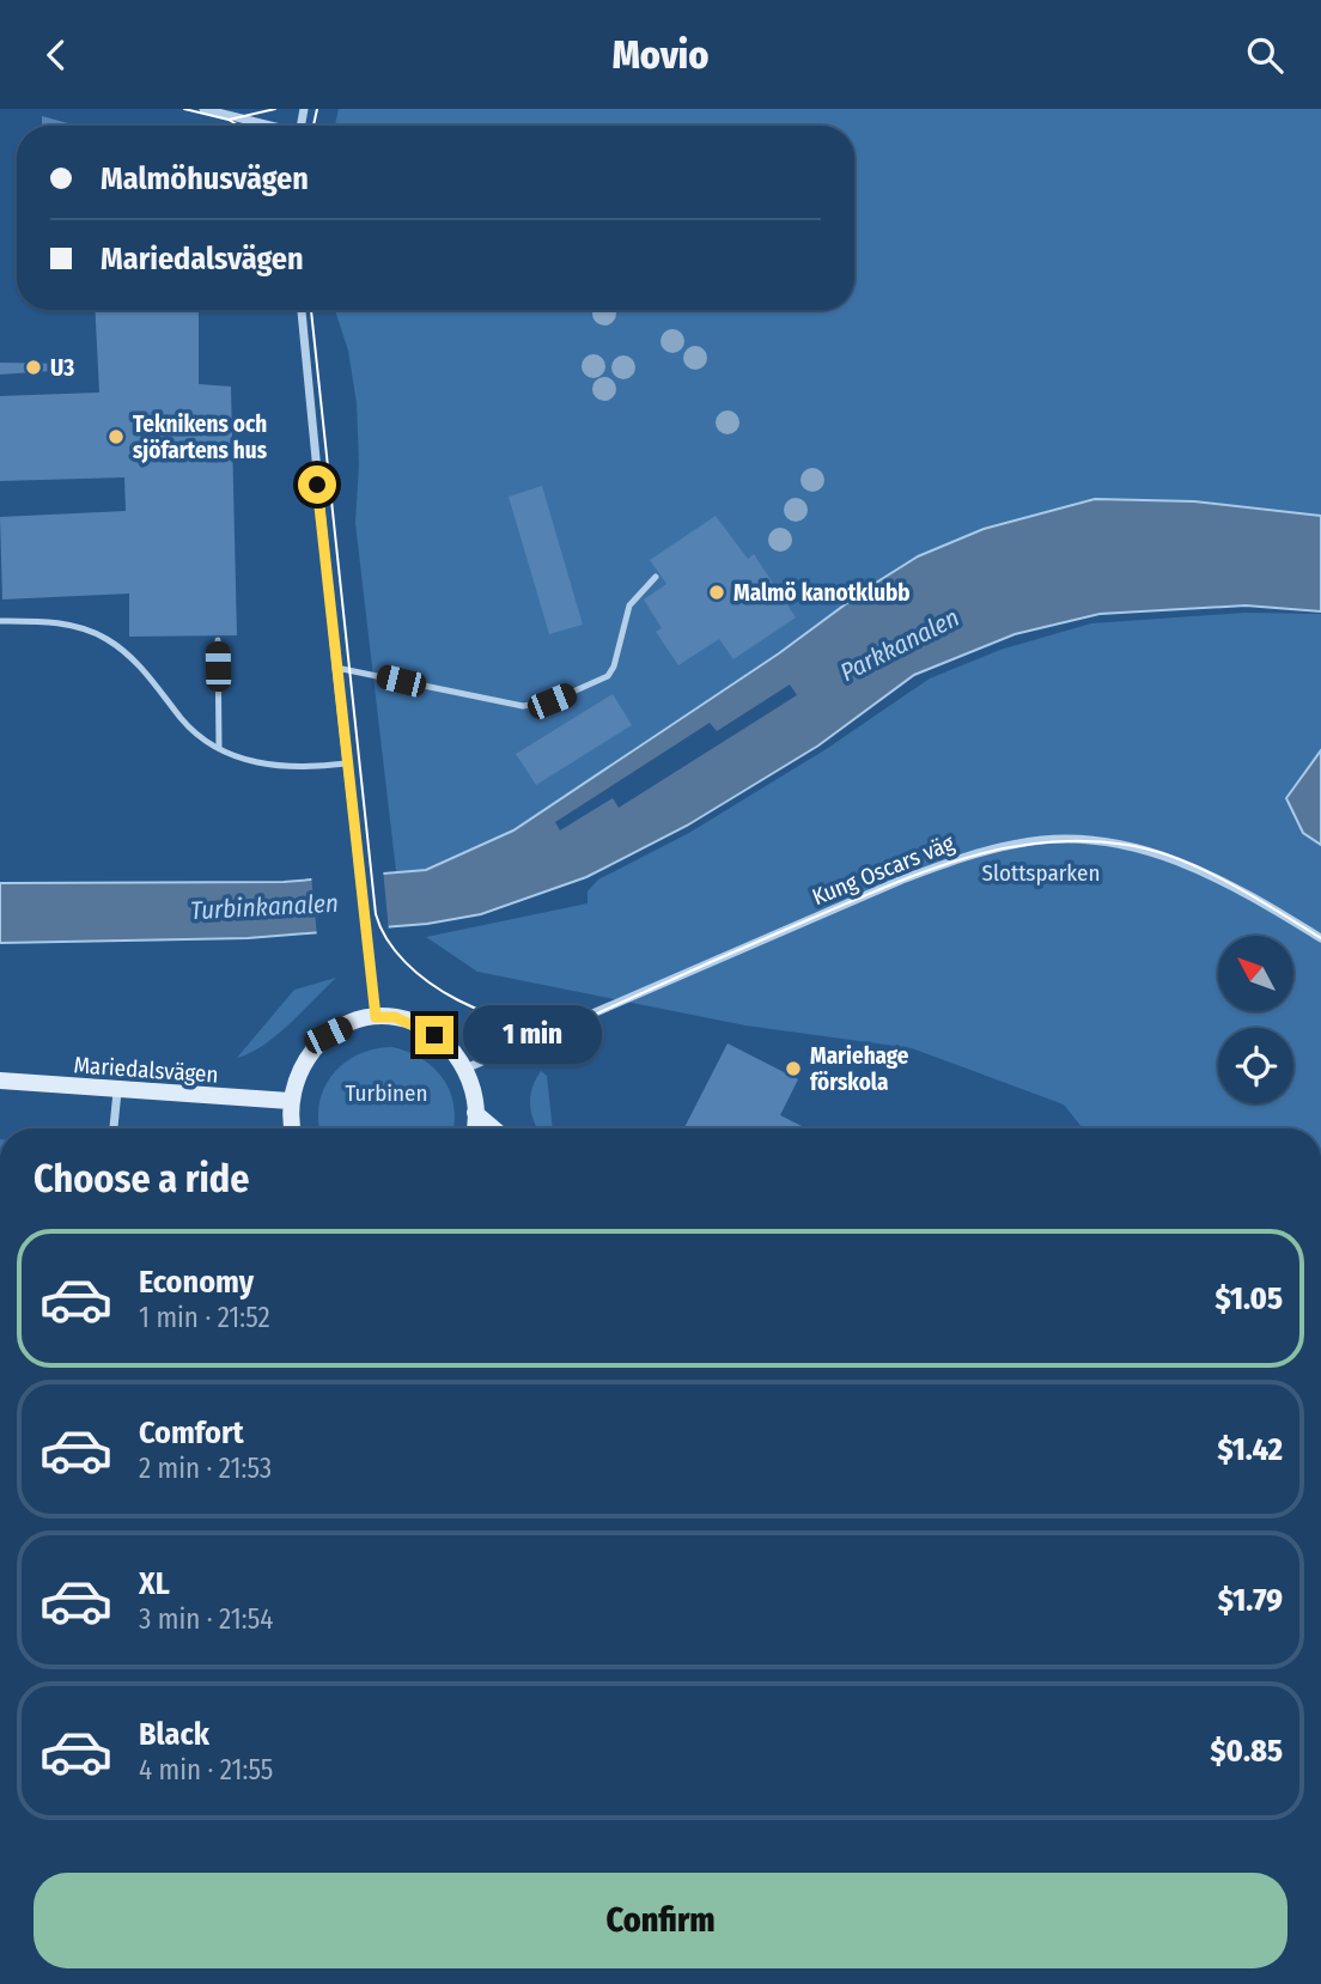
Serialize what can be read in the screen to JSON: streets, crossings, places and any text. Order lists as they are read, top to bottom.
{
  "streets": {
    "main road": ["Mariedalsvägen"],
    "street": ["Kung Oscars väg"]
  },
  "water": ["Parkkanalen", "Turbinkanalen"],
  "parks": ["Slottsparken", "Turbinen"],
  "places": [
    "U3",
    "Teknikens och sjöfartens hus",
    "Malmö kanotklubb",
    "Mariehage förskola"
  ],
  "north": "top left",
  "page": {
    "header": "Movio",
    "banner": ["Malmöhusvägen", "Mariedalsvägen"],
    "bubble": "1 min",
    "heading": "Choose a ride",
    "list": [
      {
        "name": "Economy",
        "note": "1 min · 21:52",
        "value": "$1.05"
      },
      {
        "name": "Comfort",
        "note": "2 min · 21:53",
        "value": "$1.42"
      },
      {
        "name": "XL",
        "note": "3 min · 21:54",
        "value": "$1.79"
      },
      {
        "name": "Black",
        "note": "4 min · 21:55",
        "value": "$0.85"
      }
    ],
    "buttons": "Confirm"
  }
}
